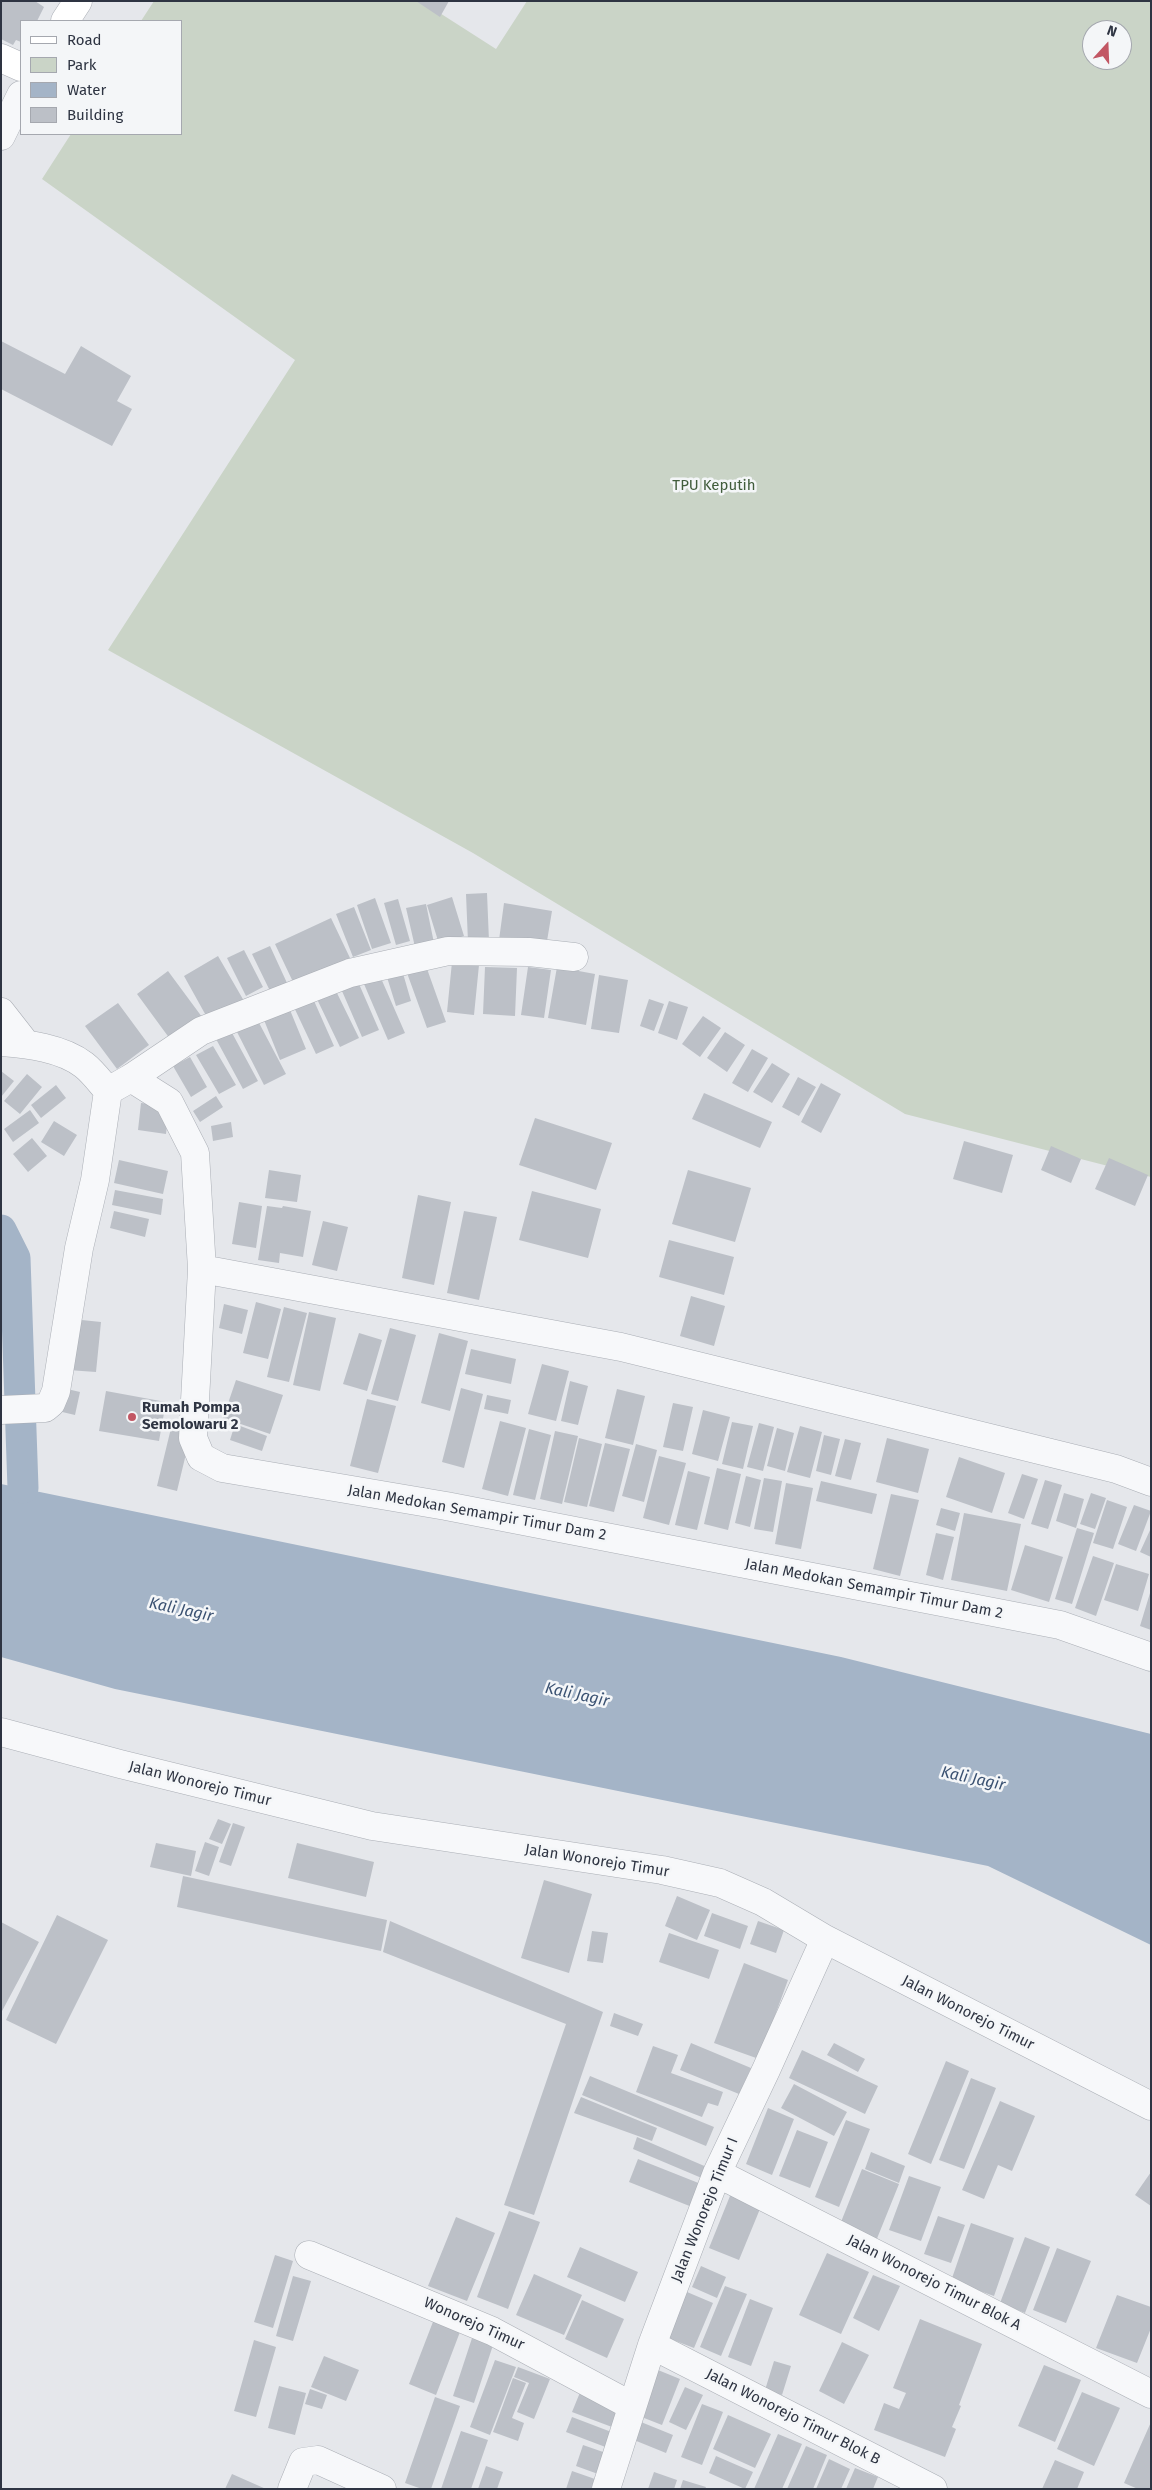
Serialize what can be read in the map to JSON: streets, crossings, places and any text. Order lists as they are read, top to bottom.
{
  "streets": {
    "street": [
      "Jalan Medokan Semampir Timur Dam 2",
      "Jalan Wonorejo Timur",
      "Jalan Wonorejo Timur I",
      "Jalan Wonorejo Timur Blok A",
      "Wonorejo Timur",
      "Jalan Wonorejo Timur Blok B"
    ]
  },
  "crossings": [
    ["Jalan Wonorejo Timur", "Jalan Wonorejo Timur I"],
    ["Jalan Wonorejo Timur I", "Jalan Wonorejo Timur Blok A"],
    ["Jalan Wonorejo Timur I", "Wonorejo Timur"],
    ["Jalan Wonorejo Timur I", "Jalan Wonorejo Timur Blok B"]
  ],
  "water": ["Kali Jagir"],
  "parks": ["TPU Keputih"],
  "places": ["Rumah Pompa Semolowaru 2"],
  "legend": [
    "Road",
    "Park",
    "Water",
    "Building"
  ],
  "north": "top"
}
